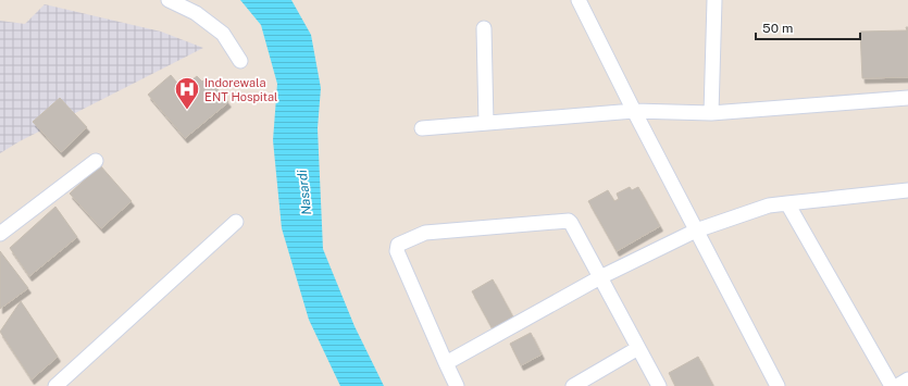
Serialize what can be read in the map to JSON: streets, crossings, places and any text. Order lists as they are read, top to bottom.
{
  "water": ["Nasardi"],
  "places": {
    "hospital": ["Indorewala ENT Hospital"]
  },
  "scale_bar": "50 m"
}
